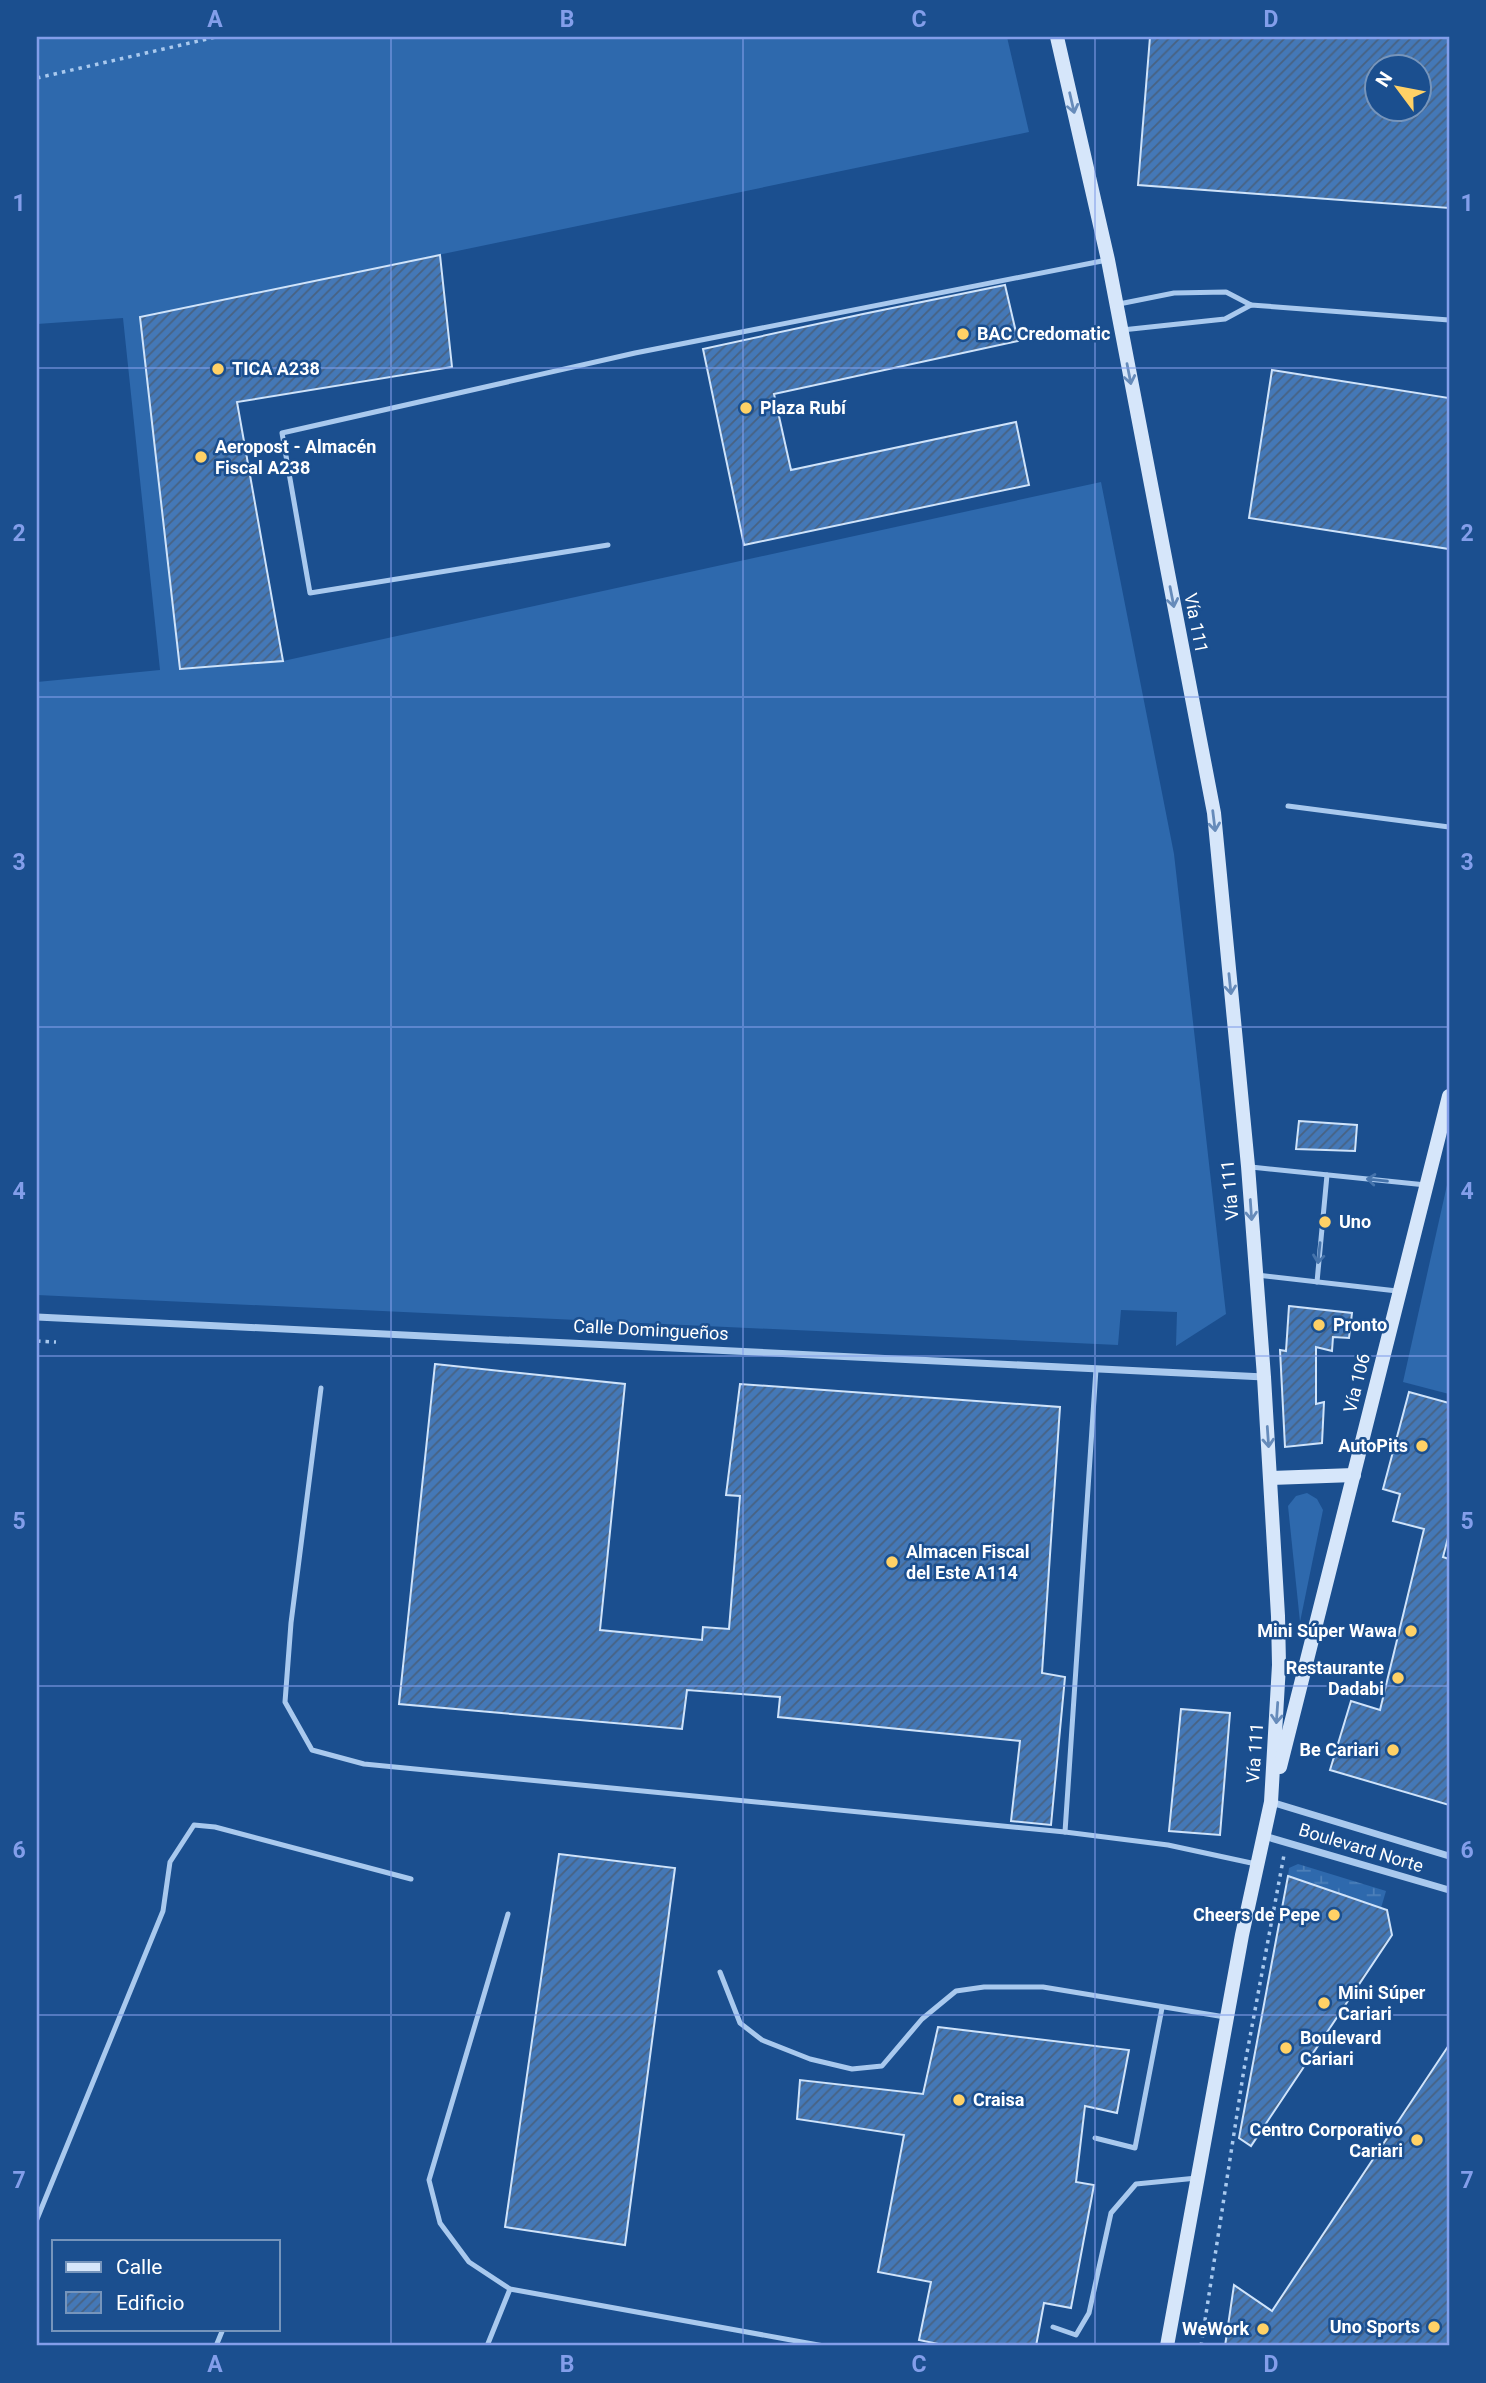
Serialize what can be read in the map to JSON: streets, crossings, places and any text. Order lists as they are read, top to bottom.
{
  "streets": {
    "main road": ["Vía 111", "Vía 106"],
    "street": ["Calle Domingueños", "Boulevard Norte"]
  },
  "crossings": [
    ["Vía 111", "Calle Domingueños"],
    ["Vía 111", "Vía 106"],
    ["Vía 111", "Boulevard Norte"],
    ["Vía 106", "Boulevard Norte"]
  ],
  "one_way": ["Vía 111"],
  "places": [
    "BAC Credomatic",
    "TICA A238",
    "Plaza Rubí",
    "Aeropost - Almacén Fiscal A238",
    "Uno",
    "Pronto",
    "AutoPits",
    "Almacen Fiscal del Este A114",
    "Mini Súper Wawa",
    "Restaurante Dadabi",
    "Be Cariari",
    "Cheers de Pepe",
    "Mini Súper Cariari",
    "Boulevard Cariari",
    "Craisa",
    "Centro Corporativo Cariari",
    "Uno Sports",
    "WeWork"
  ],
  "legend": ["Calle", "Edificio"],
  "north": "top left",
  "grid": {
    "columns": [
      "A",
      "B",
      "C",
      "D"
    ],
    "rows": [
      "1",
      "2",
      "3",
      "4",
      "5",
      "6",
      "7"
    ]
  }
}
